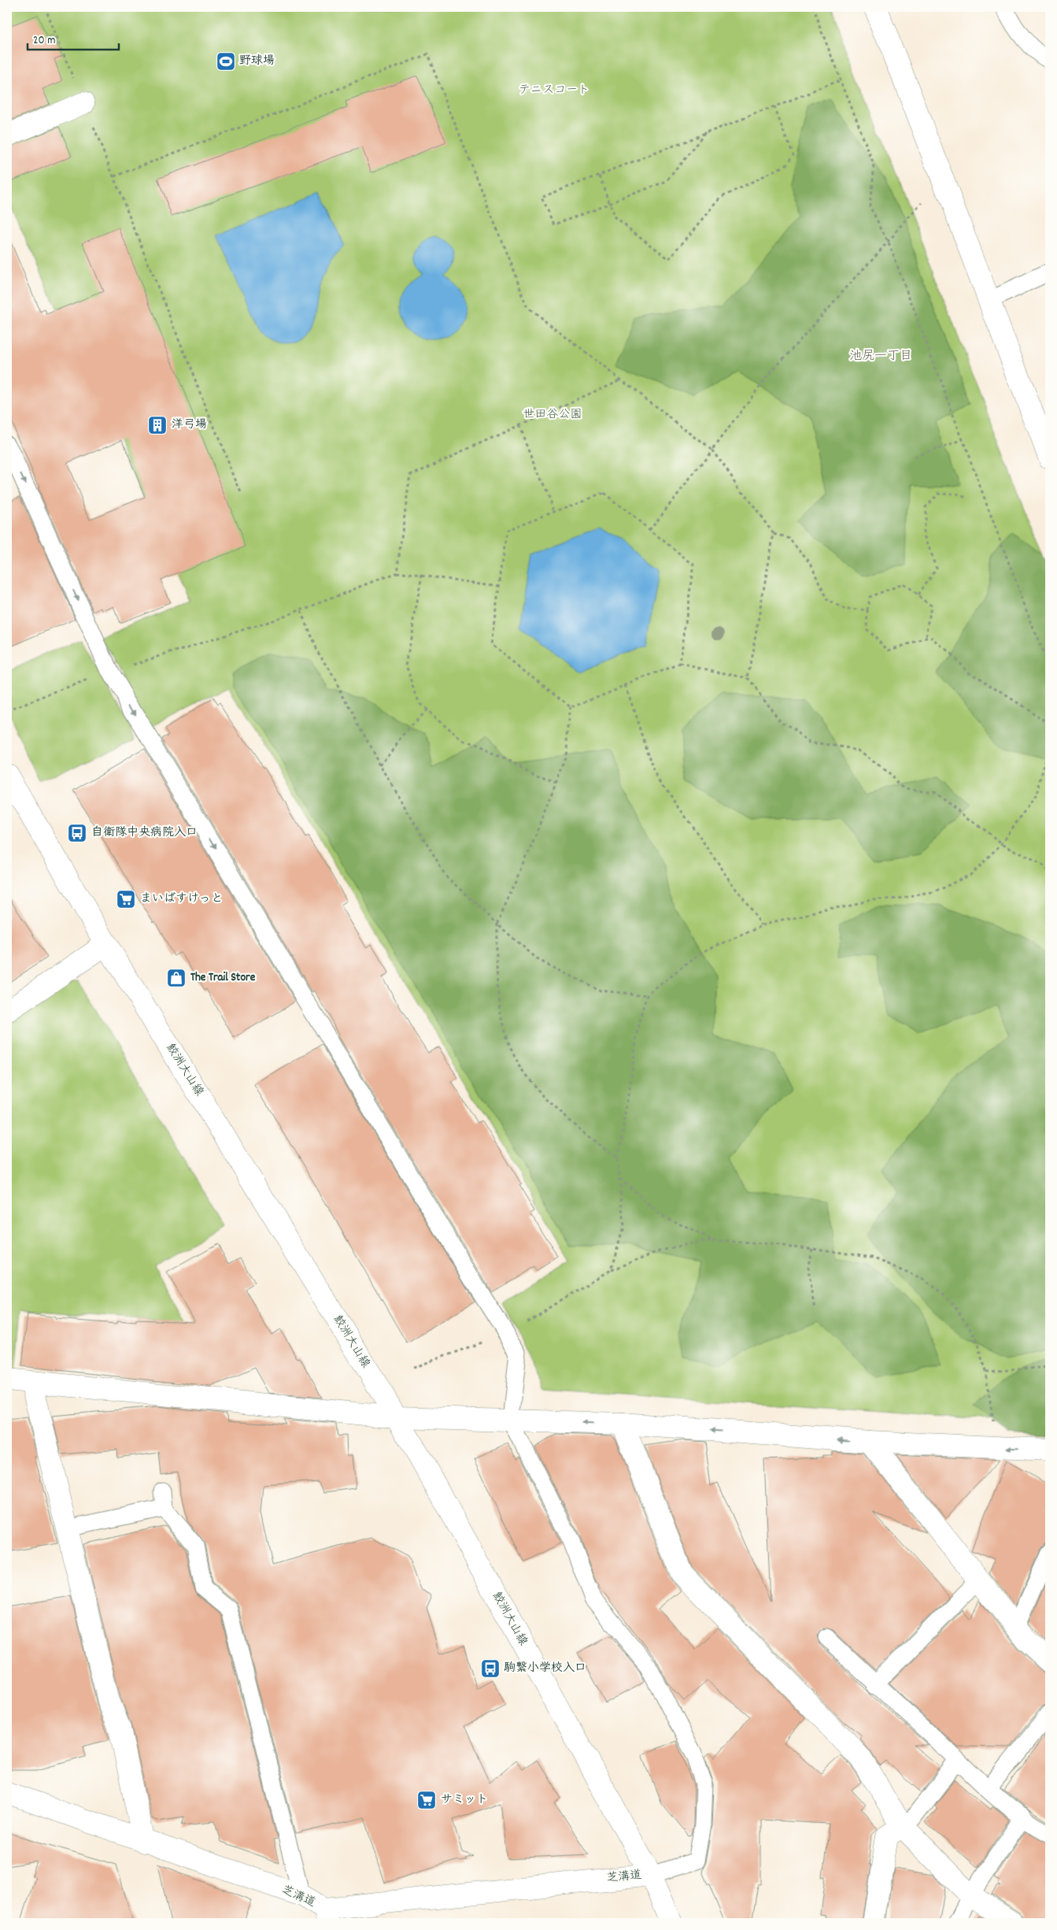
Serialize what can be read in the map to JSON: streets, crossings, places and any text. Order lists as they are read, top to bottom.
{
  "streets": {
    "street": ["鮫洲大山線", "芝溝道"]
  },
  "crossings": [
    ["鮫洲大山線", "芝溝道"]
  ],
  "districts": ["池尻一丁目"],
  "parks": ["テニスコート", "世田谷公園"],
  "places": {
    "sports": ["野球場"],
    "building": ["洋弓場"],
    "bus stop": ["自衛隊中央病院入口", "駒繋小学校入口"],
    "supermarket": ["まいばすけっと", "サミット"],
    "shop": ["The Trail Store"]
  },
  "scale_bar": "20 m"
}
